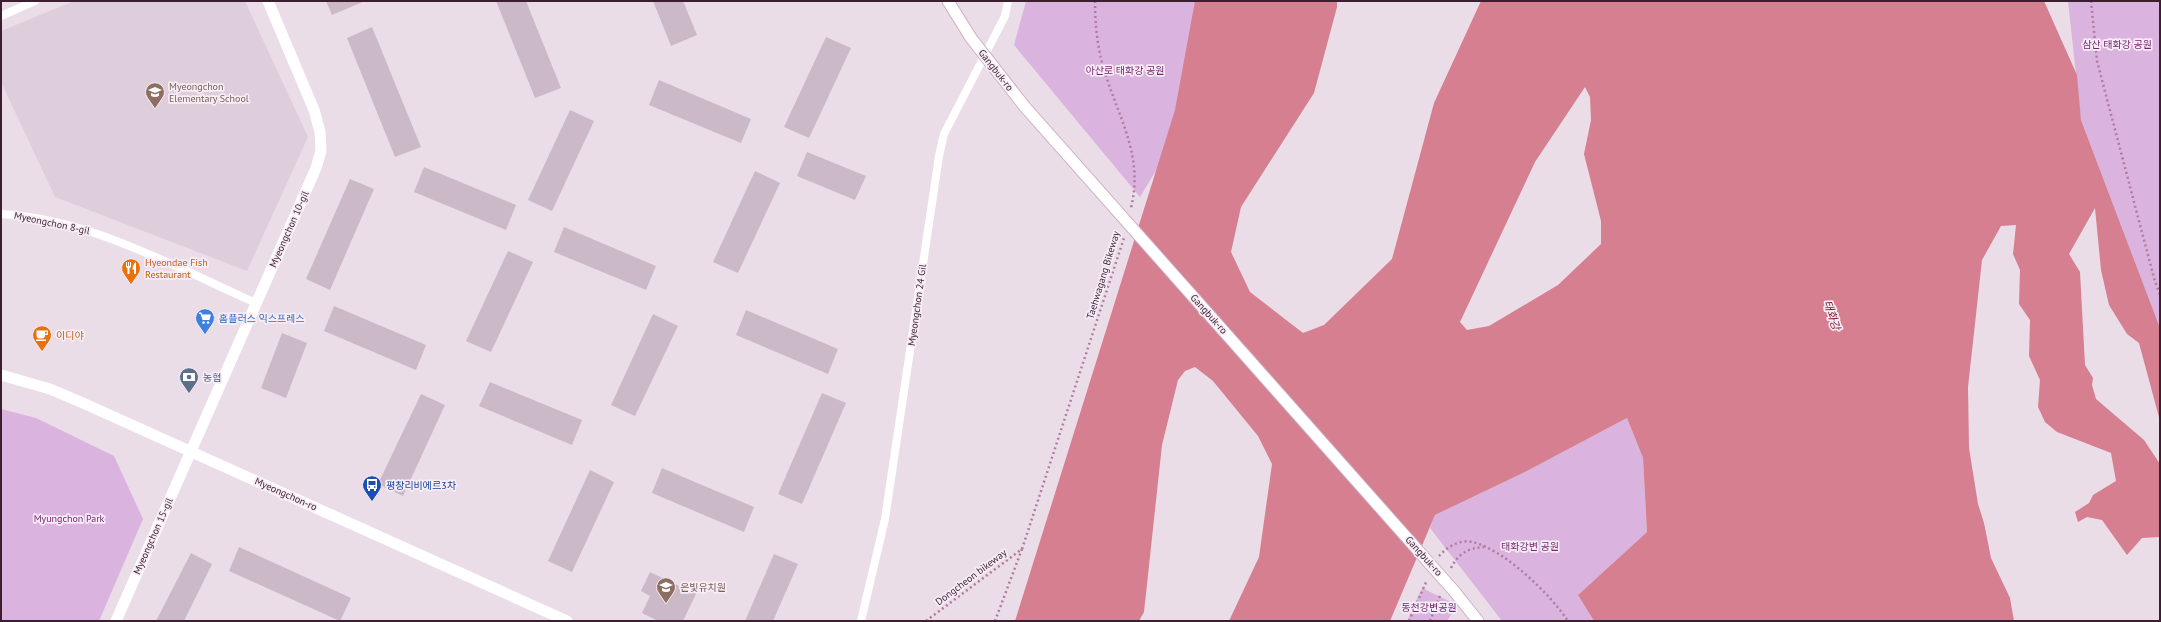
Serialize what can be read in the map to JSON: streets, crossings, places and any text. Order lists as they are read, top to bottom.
{
  "streets": {
    "street": [
      "Gangbuk-ro",
      "Myeongchon 10-gil",
      "Myeongchon-ro",
      "Myeongchon 15-gil"
    ],
    "lane": ["Myeongchon 8-gil", "Myeongchon 24 Gil"],
    "path": ["Taehwagang Bikeway", "Dongcheon bikeway"]
  },
  "crossings": [
    ["Myeongchon 8-gil", "Myeongchon 10-gil"],
    ["Myeongchon 10-gil", "Myeongchon-ro"],
    ["Myeongchon 10-gil", "Myeongchon 15-gil"],
    ["Taehwagang Bikeway", "Dongcheon bikeway"],
    ["Myeongchon-ro", "Myeongchon 15-gil"]
  ],
  "water": ["태화강"],
  "parks": [
    "삼산 태화강 공원",
    "아산로 태화강 공원",
    "Myungchon Park",
    "태화강변 공원",
    "동천강변공원"
  ],
  "places": {
    "school or university": ["Myeongchon Elementary School", "은빛유치원"],
    "restaurant": ["Hyeondae Fish Restaurant"],
    "supermarket": ["홈플러스 익스프레스"],
    "cafe": ["이디야"],
    "bank": ["농협"],
    "bus stop": ["평창리비에르3차"]
  }
}
